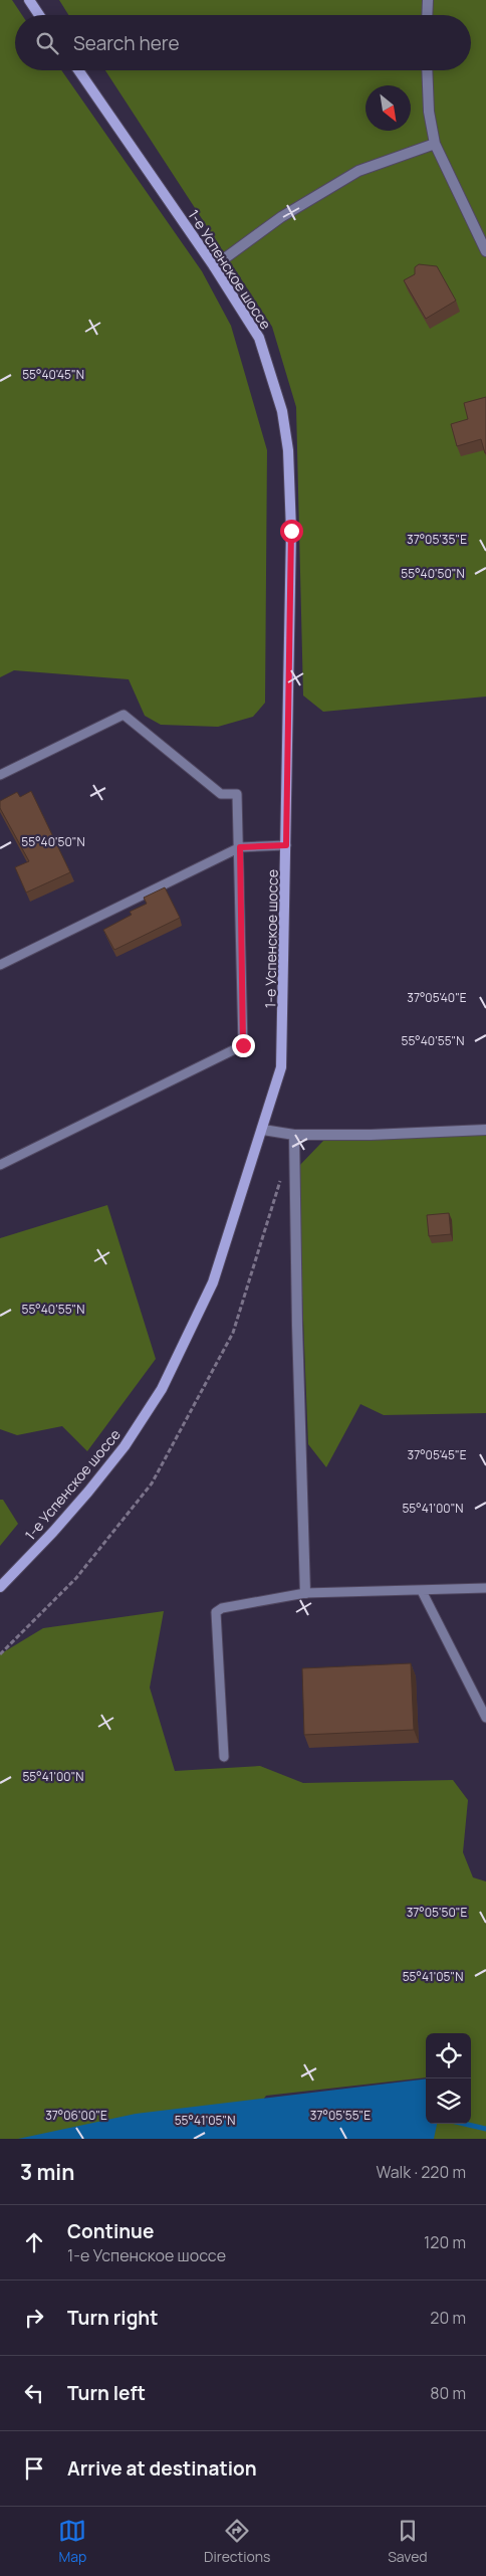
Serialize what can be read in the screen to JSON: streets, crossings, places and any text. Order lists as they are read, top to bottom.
{
  "streets": {
    "main road": ["1-е Успенское шоссе"]
  },
  "north": "bottom right",
  "page": {
    "search": "Search here",
    "heading": ["3 min", "Walk · 220 m"],
    "list": [
      ["Continue", "1-е Успенское шоссе", "120 m"],
      ["Turn right", "20 m"],
      ["Turn left", "80 m"],
      "Arrive at destination"
    ],
    "nav": ["Map", "Directions", "Saved"]
  },
  "coordinates": [
    "55°40'45\"N",
    "37°05'35\"E",
    "55°40'50\"N",
    "37°05'40\"E",
    "55°40'55\"N",
    "37°05'45\"E",
    "55°41'00\"N",
    "37°05'50\"E",
    "55°41'05\"N",
    "37°06'00\"E",
    "37°05'55\"E"
  ]
}
